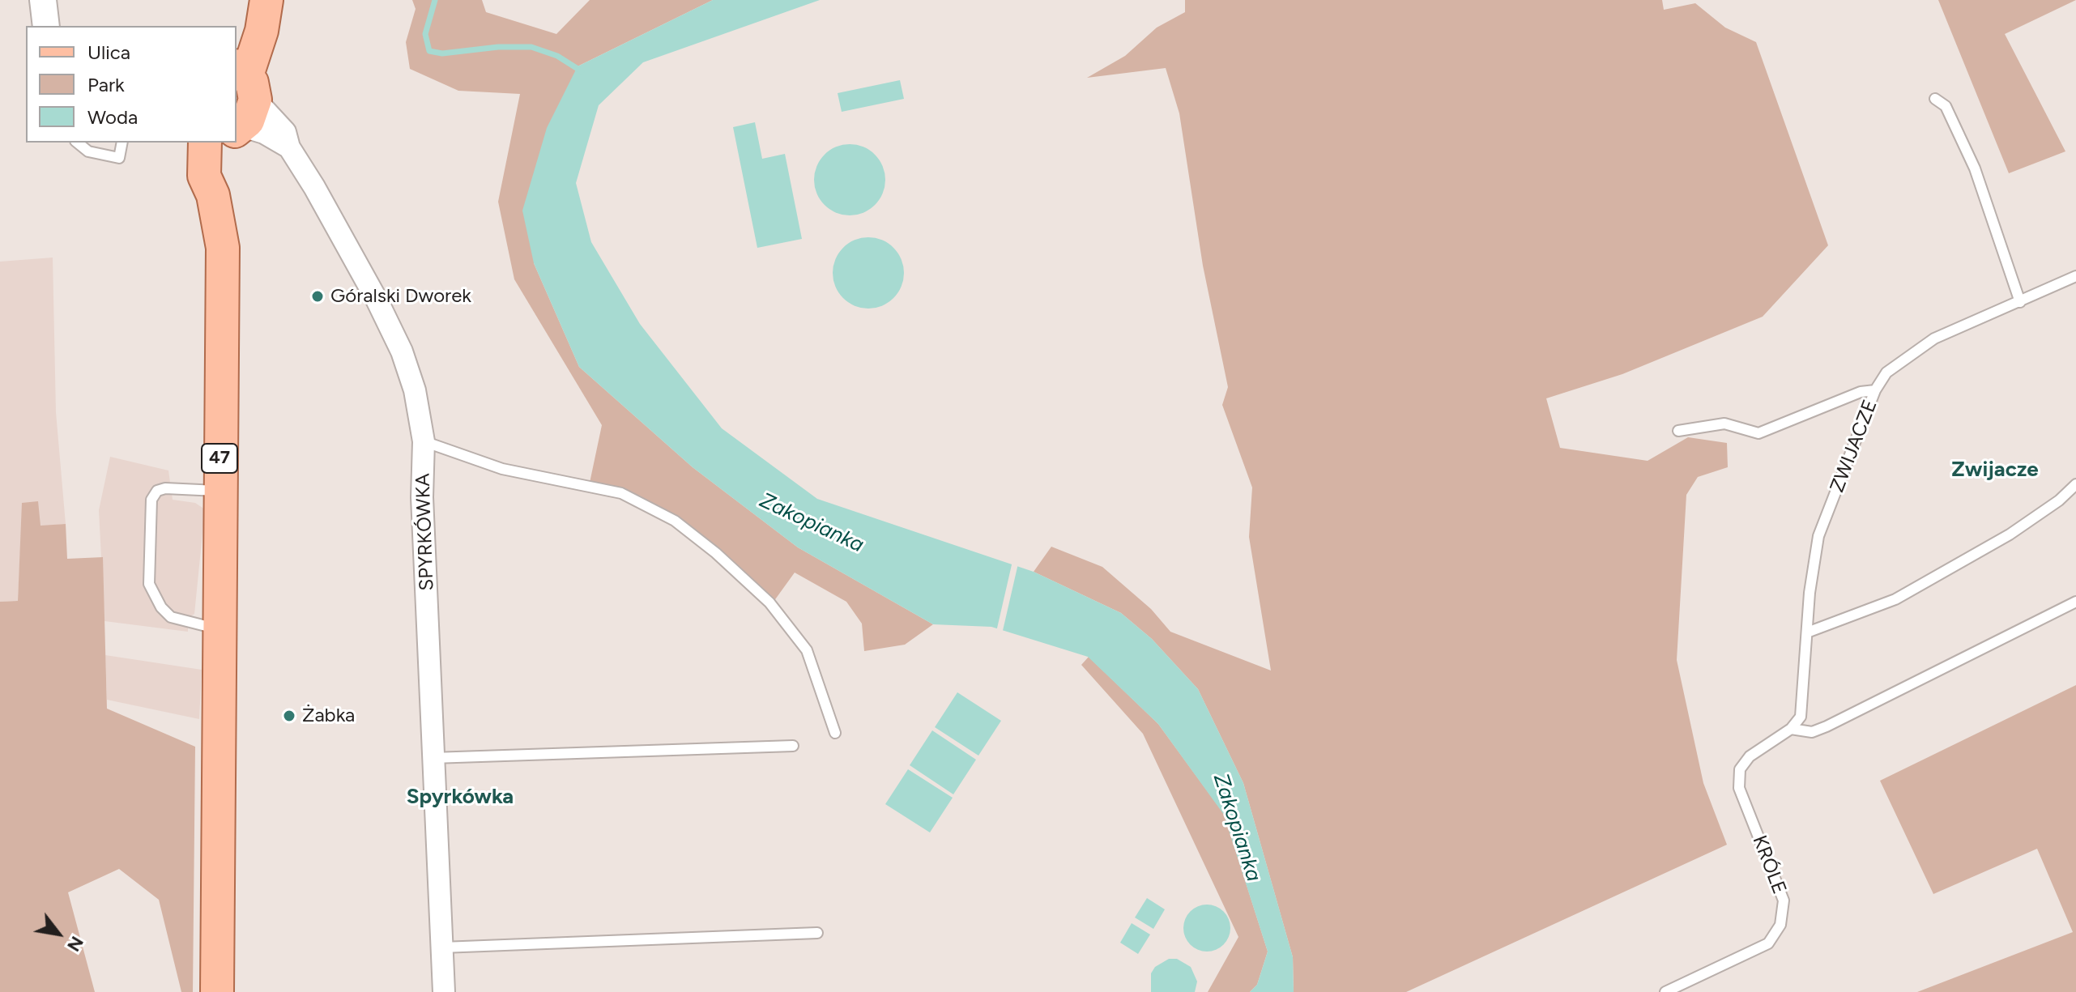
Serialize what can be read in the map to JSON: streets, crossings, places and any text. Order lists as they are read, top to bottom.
{
  "streets": {
    "main road": ["47"],
    "street": ["SPYRKÓWKA"],
    "lane": ["ZWIJACZE", "KRÓLE"]
  },
  "crossings": [
    ["ZWIJACZE", "KRÓLE"],
    ["47", "SPYRKÓWKA"]
  ],
  "districts": ["Zwijacze", "Spyrkówka"],
  "water": ["Zakopianka"],
  "places": ["Góralski Dworek", "Żabka"],
  "legend": ["Ulica", "Park", "Woda"],
  "north": "bottom right"
}
